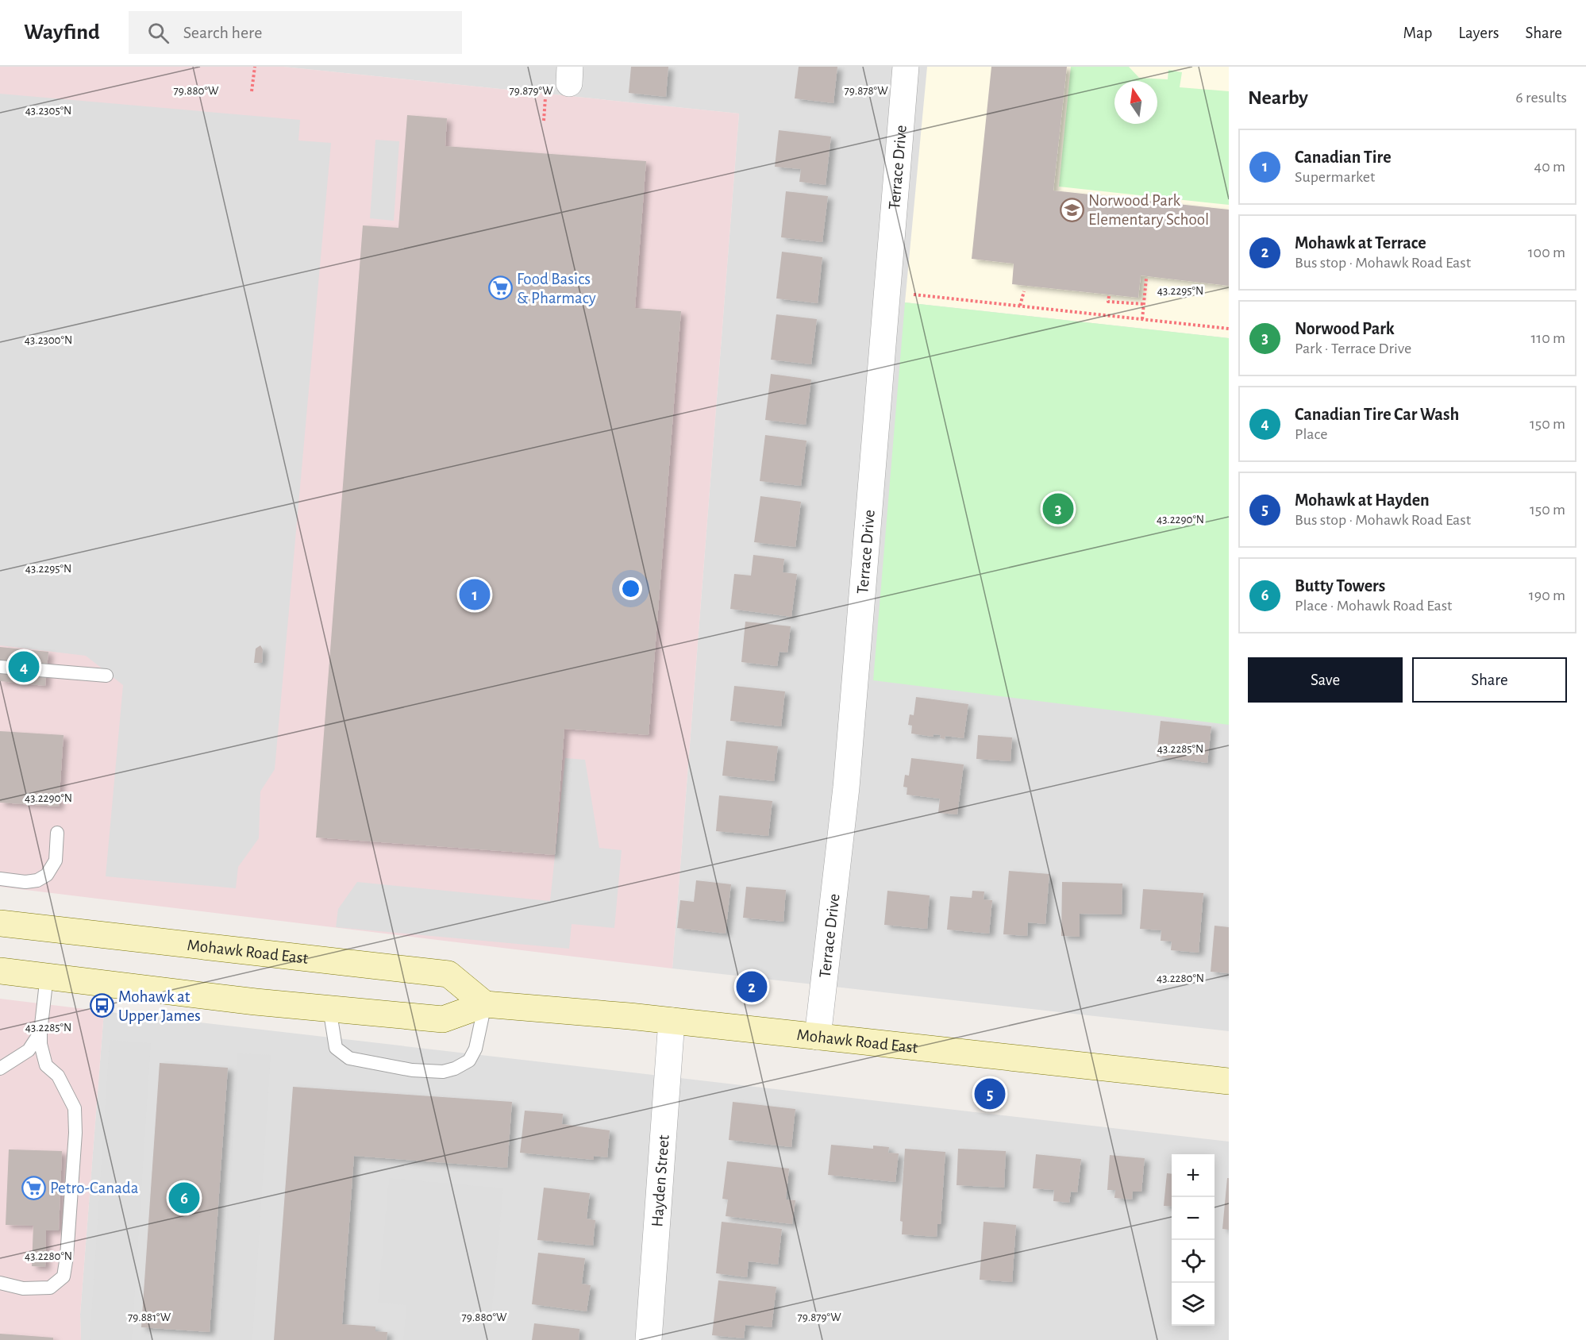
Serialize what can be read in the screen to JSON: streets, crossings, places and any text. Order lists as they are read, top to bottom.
{
  "streets": {
    "main road": ["Mohawk Road East"],
    "street": ["Terrace Drive", "Hayden Street"]
  },
  "crossings": [
    ["Terrace Drive", "Mohawk Road East"],
    ["Mohawk Road East", "Hayden Street"]
  ],
  "places": {
    "school or university": ["Norwood Park Elementary School"],
    "supermarket": ["Food Basics & Pharmacy", "Petro-Canada"],
    "bus stop": ["Mohawk at Upper James"]
  },
  "north": "top",
  "page": {
    "header": "Wayfind",
    "search": "Search here",
    "nav": ["Map", "Layers", "Share"],
    "heading": ["Nearby", "6 results"],
    "list": [
      {
        "mark": "1",
        "name": "Canadian Tire",
        "note": "Supermarket",
        "value": "40 m"
      },
      {
        "mark": "2",
        "name": "Mohawk at Terrace",
        "note": "Bus stop · Mohawk Road East",
        "value": "100 m"
      },
      {
        "mark": "3",
        "name": "Norwood Park",
        "note": "Park · Terrace Drive",
        "value": "110 m"
      },
      {
        "mark": "4",
        "name": "Canadian Tire Car Wash",
        "note": "Place",
        "value": "150 m"
      },
      {
        "mark": "5",
        "name": "Mohawk at Hayden",
        "note": "Bus stop · Mohawk Road East",
        "value": "150 m"
      },
      {
        "mark": "6",
        "name": "Butty Towers",
        "note": "Place · Mohawk Road East",
        "value": "190 m"
      }
    ],
    "pins": [
      "3",
      "1",
      "4",
      "2",
      "5",
      "6"
    ],
    "buttons": ["Save", "Share"],
    "map_buttons": ["+", "−"]
  },
  "coordinates": [
    "79.880°W",
    "79.879°W",
    "79.878°W",
    "43.2305°N",
    "43.2295°N",
    "43.2300°N",
    "43.2290°N",
    "43.2285°N",
    "43.2280°N",
    "79.881°W"
  ]
}
